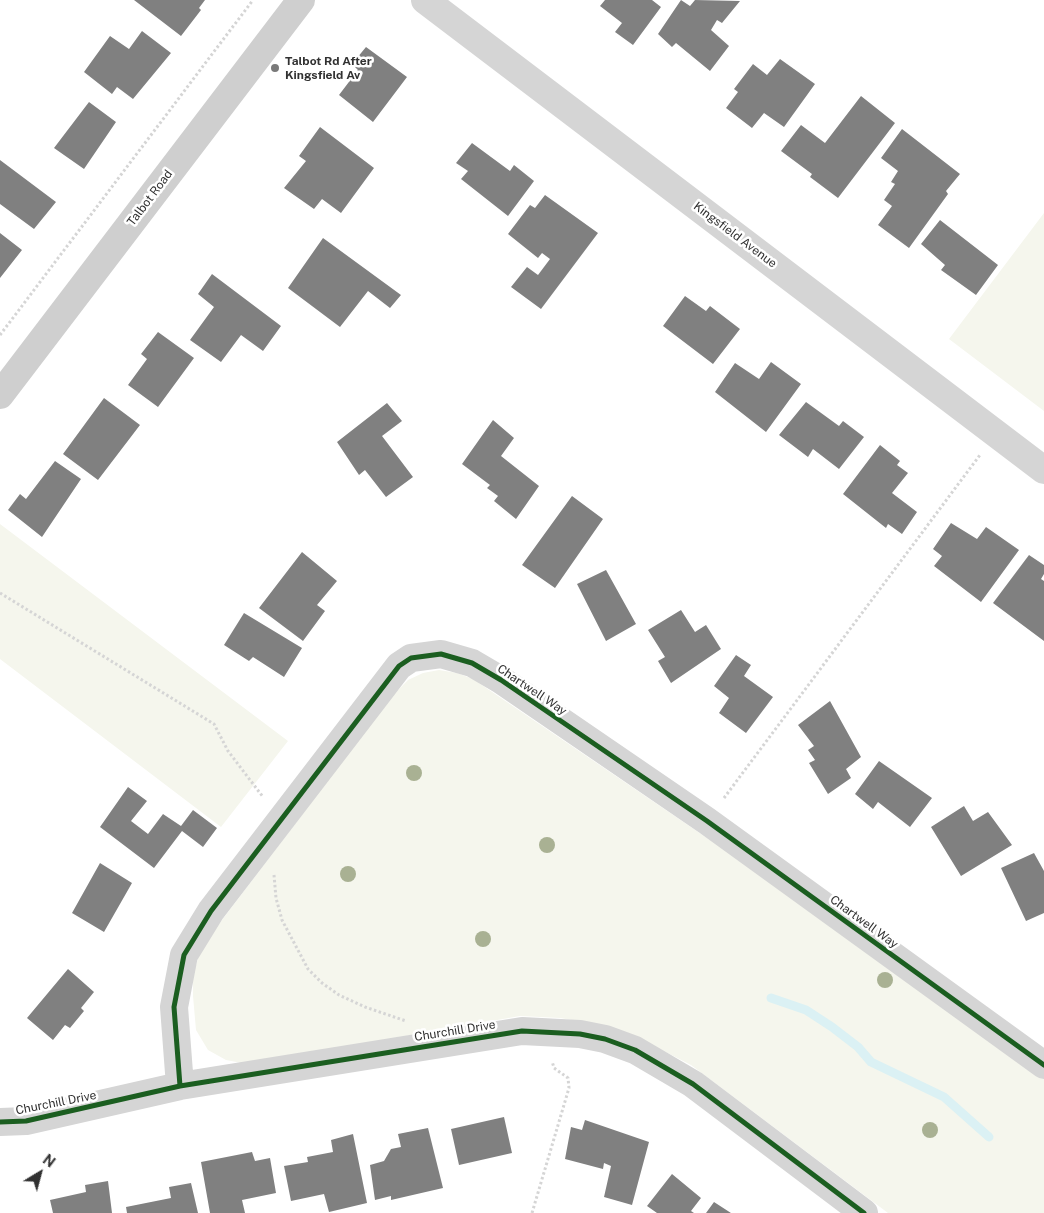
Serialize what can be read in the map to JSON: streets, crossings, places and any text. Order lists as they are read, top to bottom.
{
  "streets": {
    "main road": ["Talbot Road"],
    "street": ["Kingsfield Avenue", "Chartwell Way", "Churchill Drive"]
  },
  "crossings": [
    ["Chartwell Way", "Churchill Drive"]
  ],
  "places": ["Talbot Rd After Kingsfield Av"],
  "north": "top right"
}
